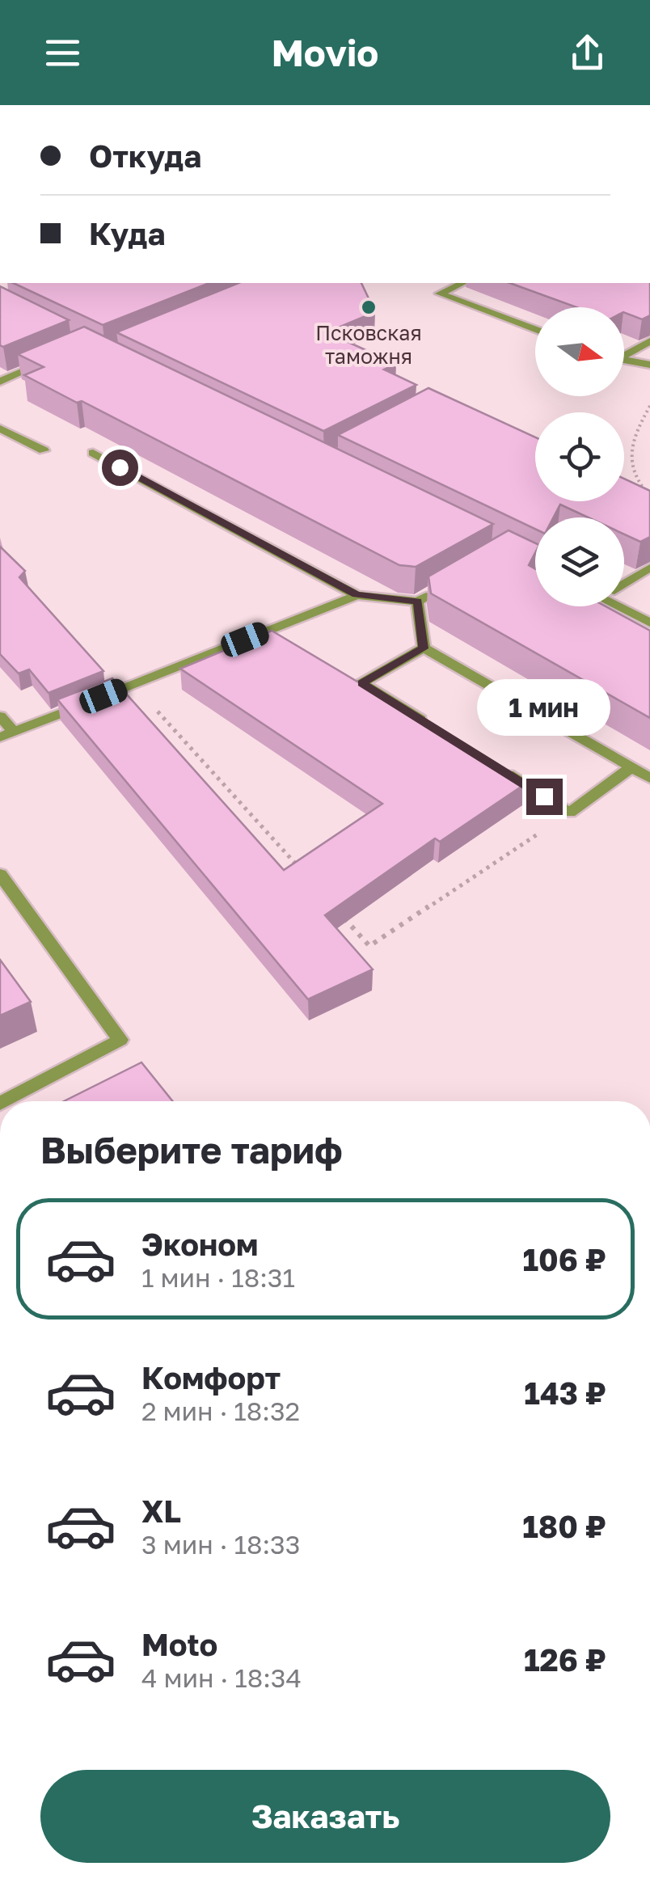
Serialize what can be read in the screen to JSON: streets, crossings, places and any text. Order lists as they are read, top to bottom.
{
  "places": ["Псковская таможня"],
  "north": "right",
  "page": {
    "header": "Movio",
    "banner": ["Откуда", "Куда"],
    "bubble": "1 мин",
    "heading": "Выберите тариф",
    "list": [
      {
        "name": "Эконом",
        "note": "1 мин · 18:31",
        "value": "106 ₽"
      },
      {
        "name": "Комфорт",
        "note": "2 мин · 18:32",
        "value": "143 ₽"
      },
      {
        "name": "XL",
        "note": "3 мин · 18:33",
        "value": "180 ₽"
      },
      {
        "name": "Moto",
        "note": "4 мин · 18:34",
        "value": "126 ₽"
      }
    ],
    "buttons": "Заказать"
  }
}
